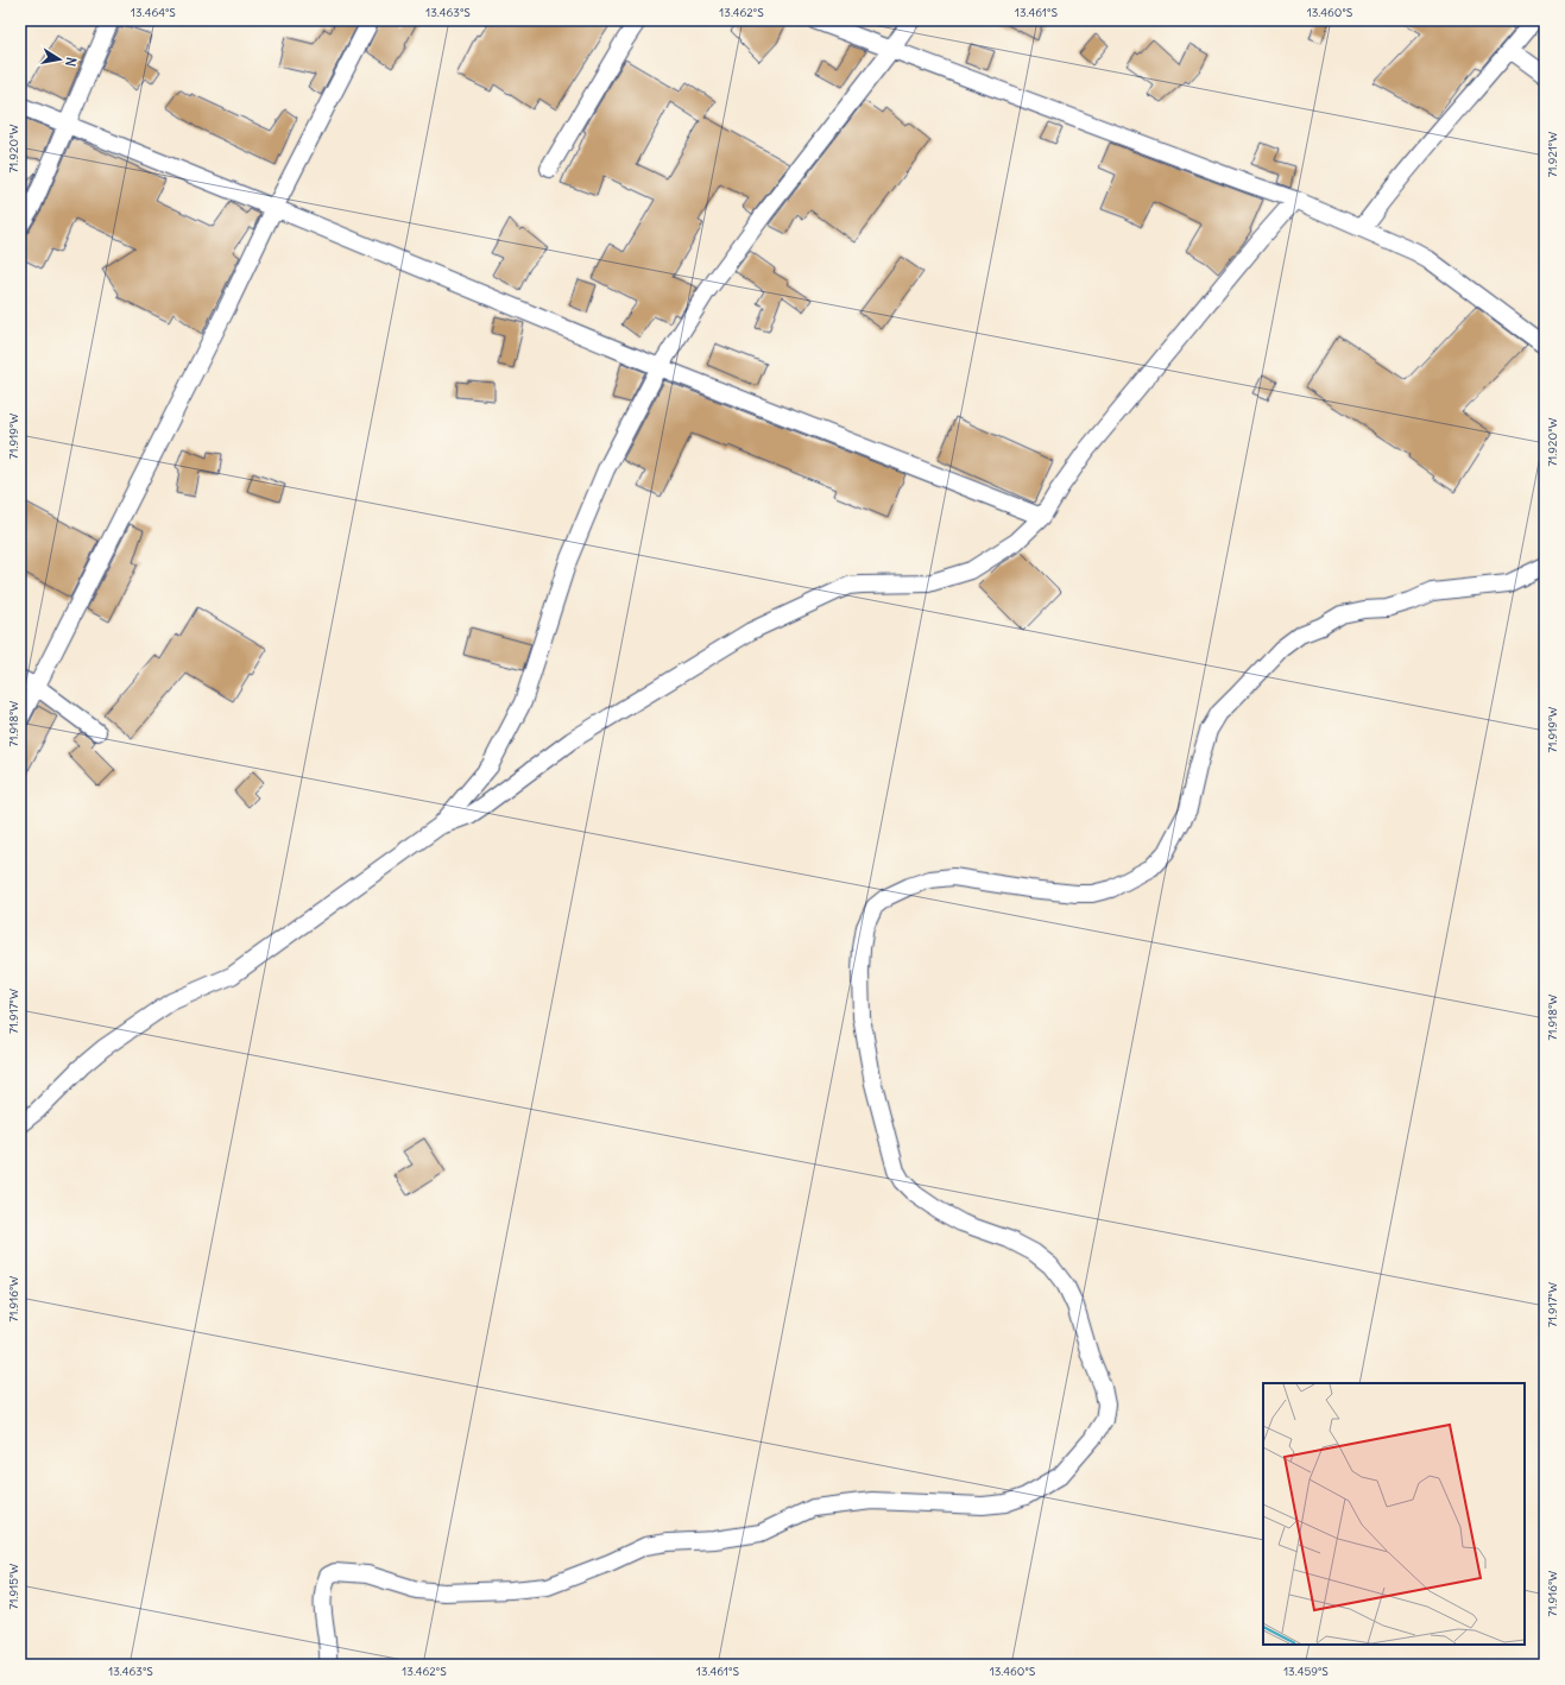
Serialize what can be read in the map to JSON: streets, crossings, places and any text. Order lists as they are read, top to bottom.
{
  "north": "right",
  "coordinates": [
    "13.464°S",
    "13.463°S",
    "13.462°S",
    "13.461°S",
    "13.460°S",
    "71.920°W",
    "71.921°W",
    "71.919°W",
    "71.918°W",
    "71.917°W",
    "71.916°W",
    "71.915°W",
    "13.459°S"
  ]
}
